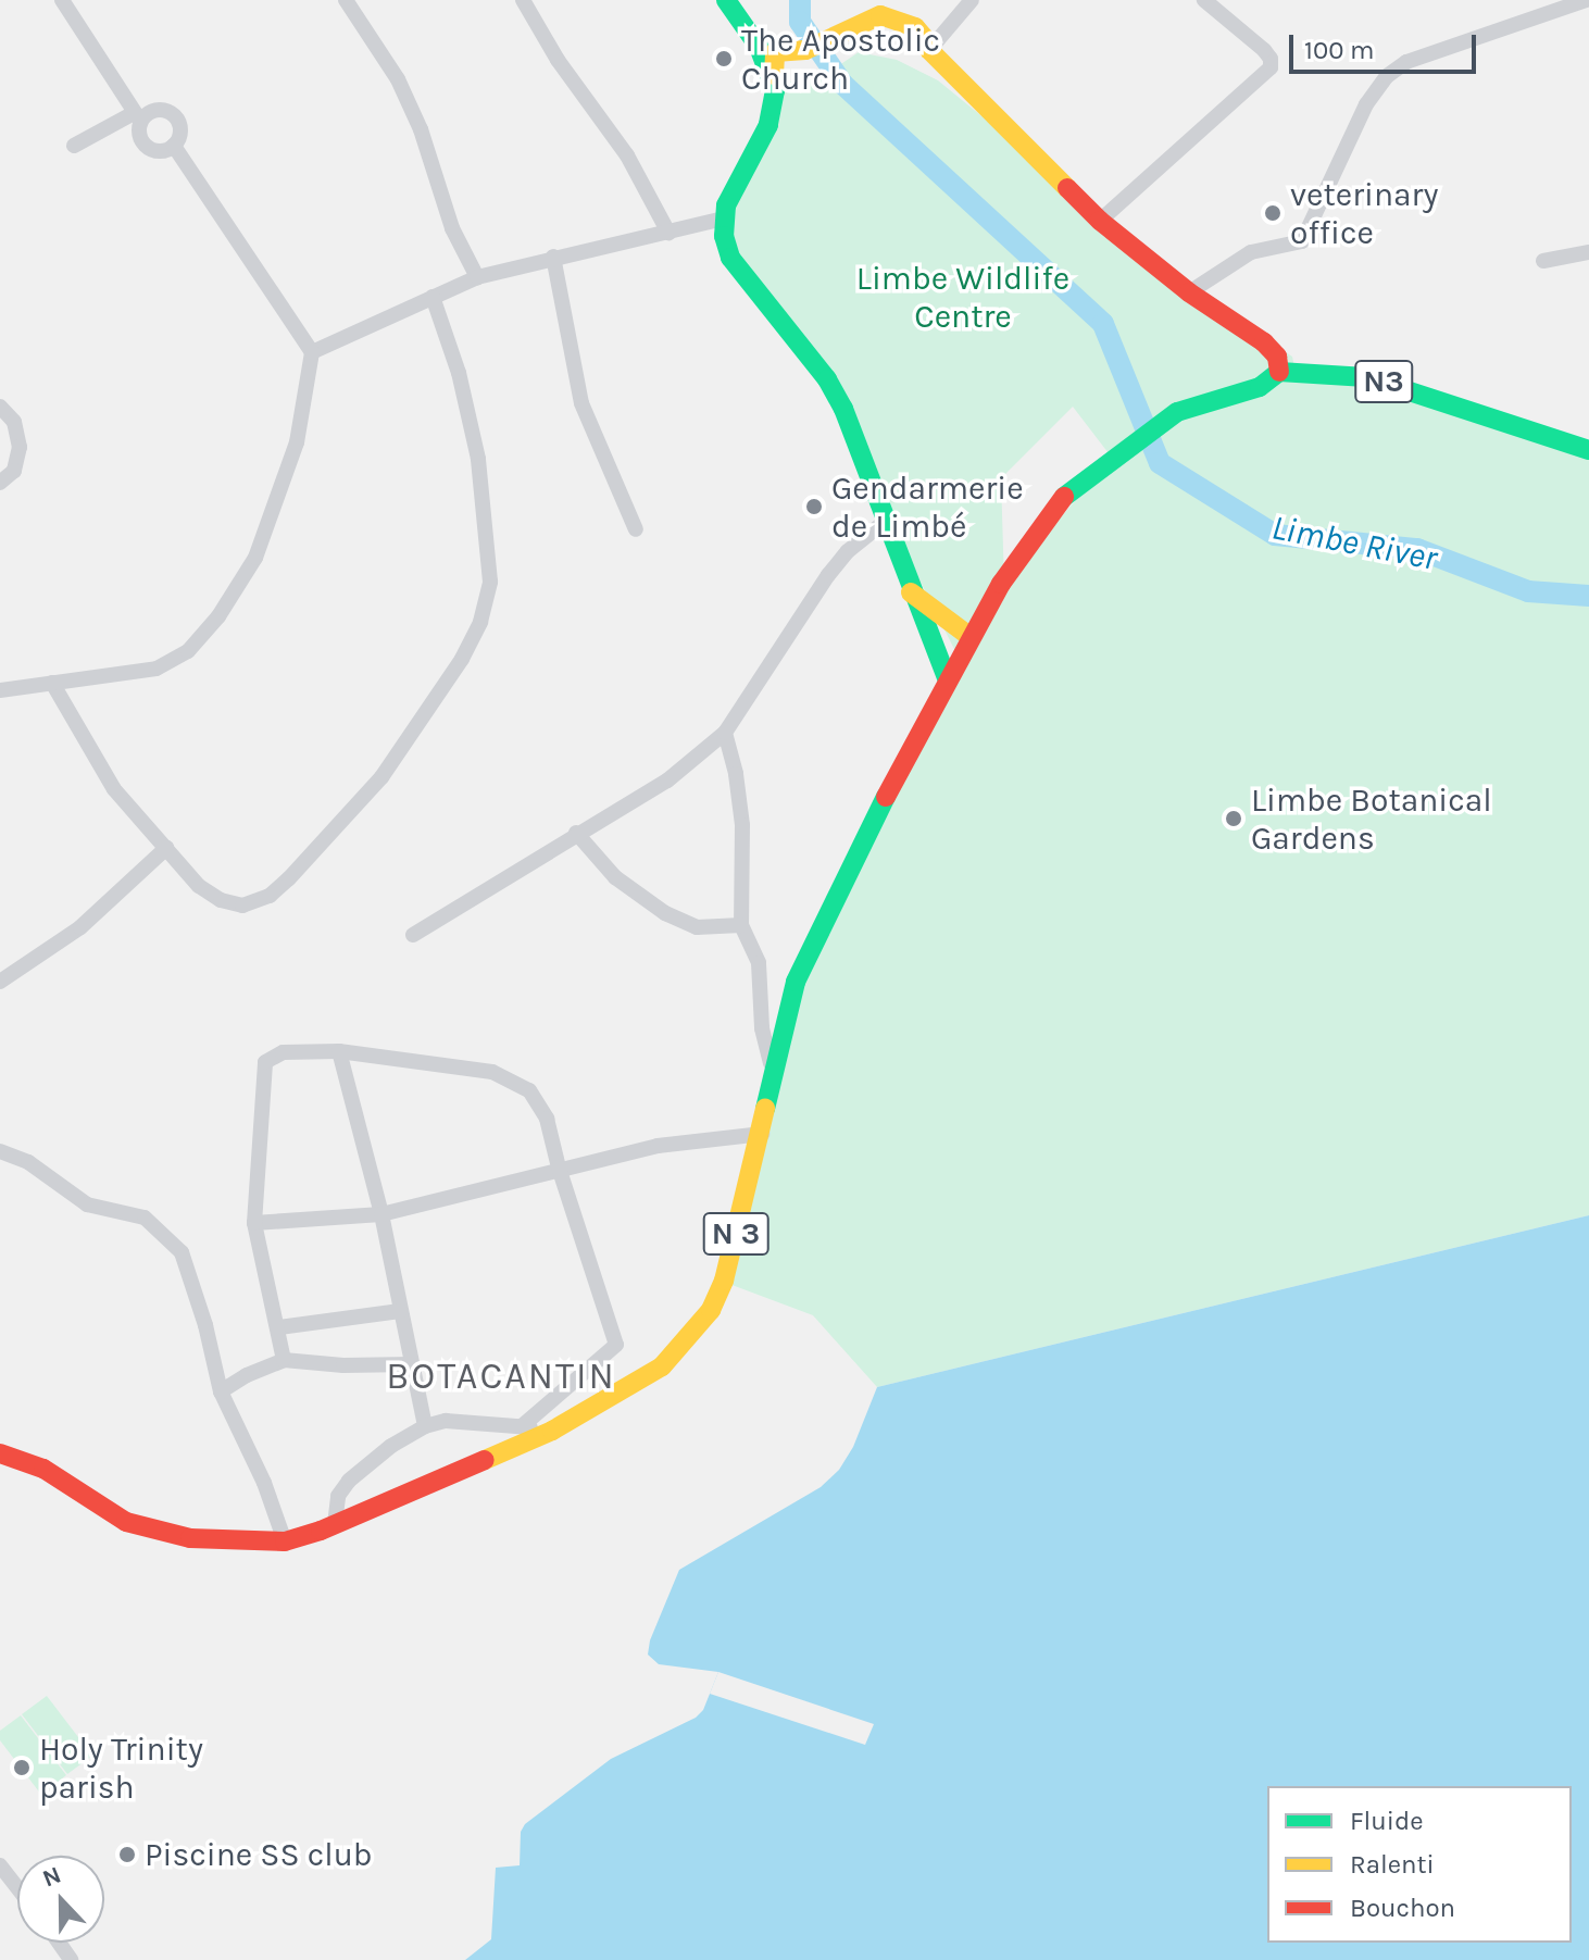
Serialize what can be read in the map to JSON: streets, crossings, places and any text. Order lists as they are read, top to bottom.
{
  "streets": {
    "main road": ["N3", "N 3"]
  },
  "crossings": [
    ["N3", "N 3"]
  ],
  "districts": ["BOTACANTIN"],
  "water": ["Limbe River"],
  "parks": ["Limbe Wildlife Centre"],
  "places": [
    "The Apostolic Church",
    "veterinary office",
    "Gendarmerie de Limbé",
    "Limbe Botanical Gardens",
    "Holy Trinity parish",
    "Piscine SS club"
  ],
  "legend": ["Fluide", "Ralenti", "Bouchon"],
  "scale_bar": "100 m",
  "north": "top"
}
